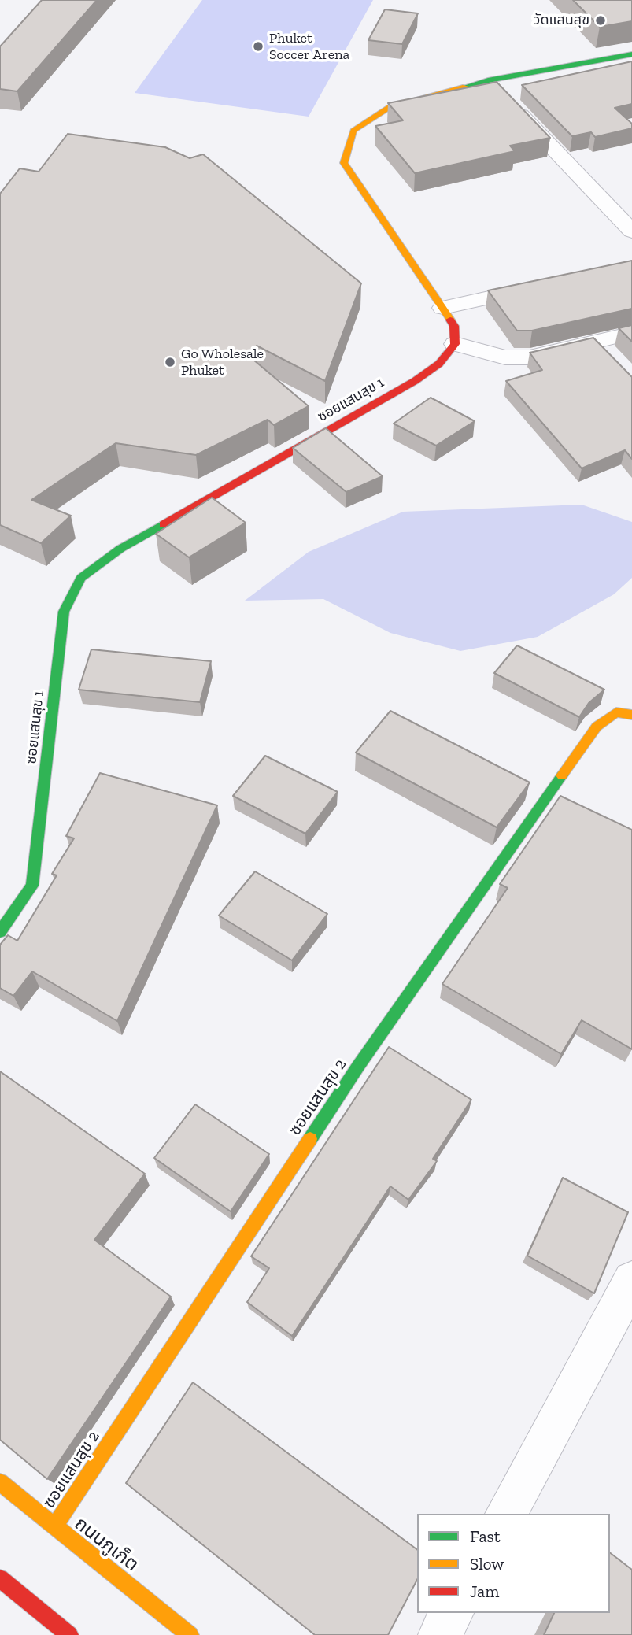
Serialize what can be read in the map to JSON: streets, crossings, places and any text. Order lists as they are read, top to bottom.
{
  "streets": {
    "street": ["ซอยแสนสุข 1", "ซอยแสนสุข 2", "ถนนภูเก็ต"]
  },
  "crossings": [
    ["ซอยแสนสุข 2", "ถนนภูเก็ต"]
  ],
  "places": ["วัดแสนสุข", "Phuket Soccer Arena", "Go Wholesale Phuket"],
  "legend": ["Fast", "Slow", "Jam"]
}
